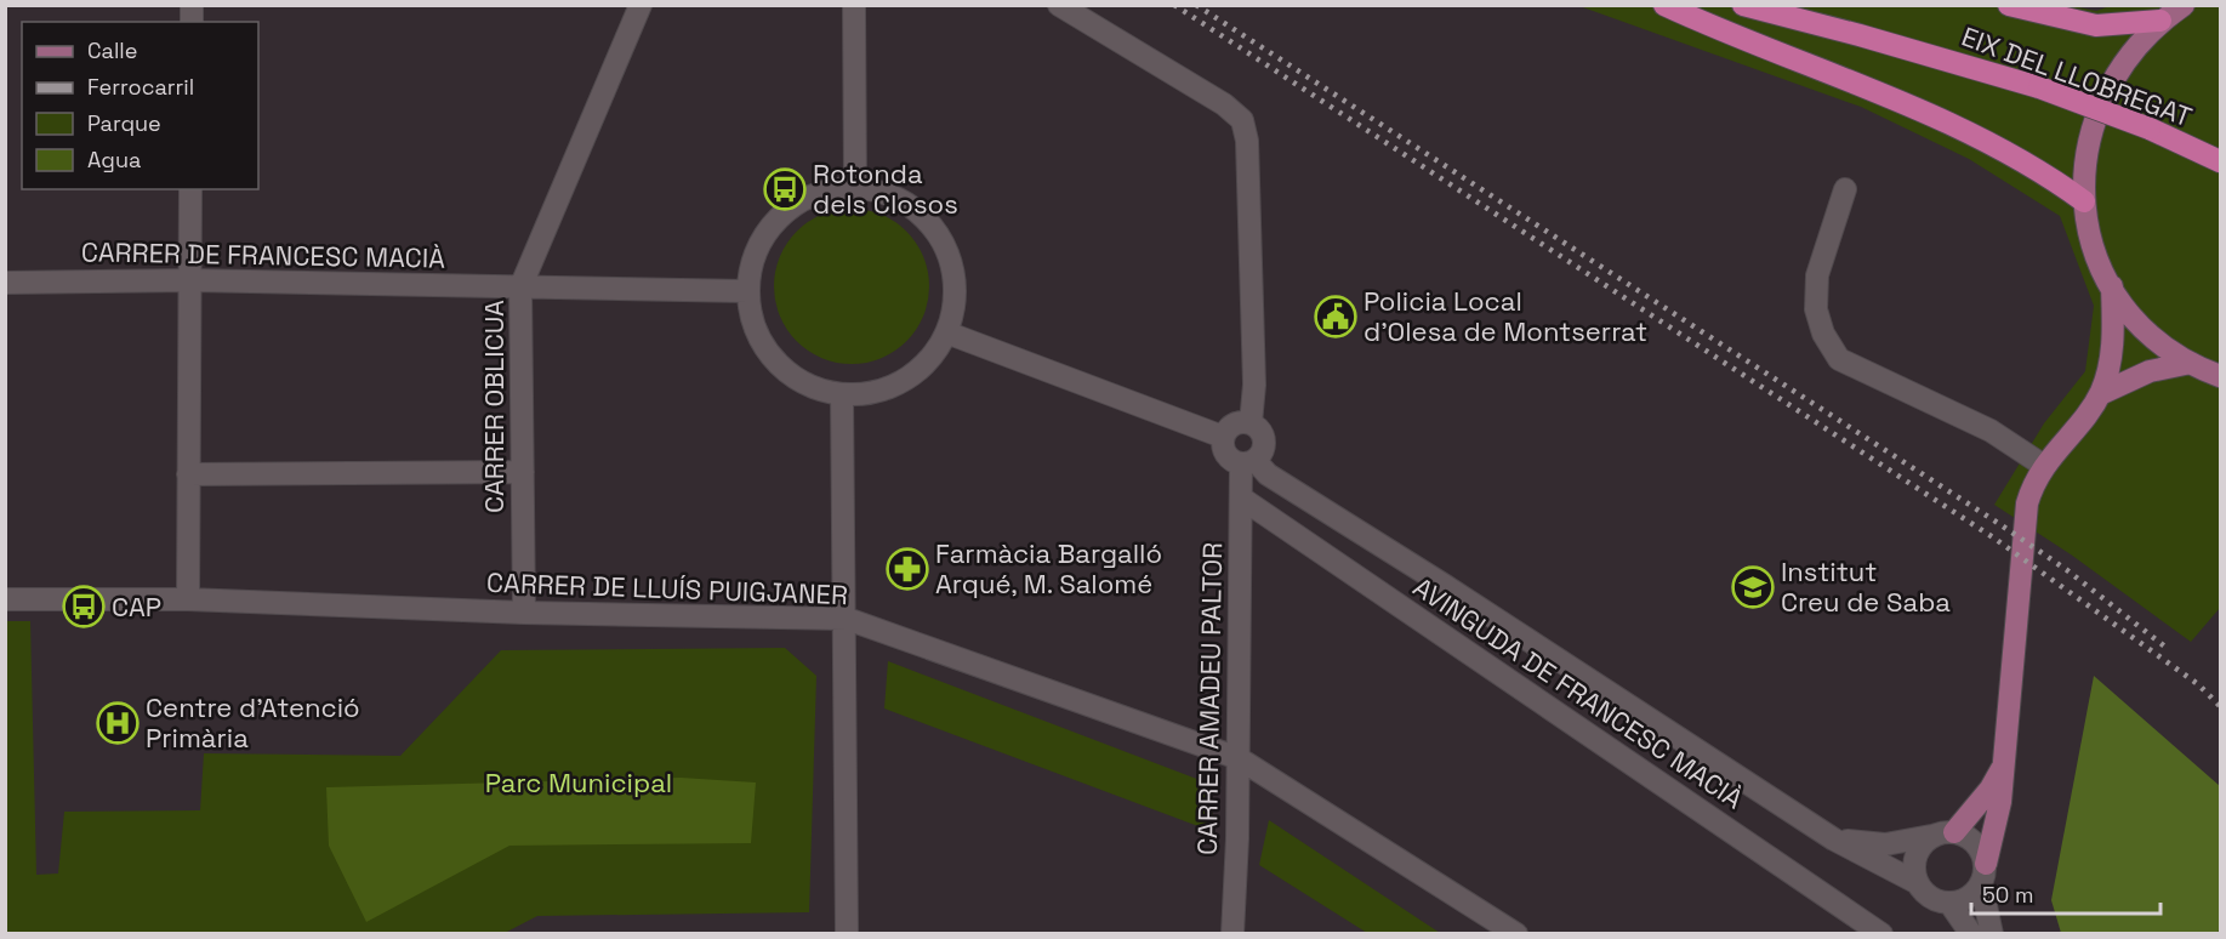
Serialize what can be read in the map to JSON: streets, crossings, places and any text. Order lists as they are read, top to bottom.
{
  "streets": {
    "highway": ["EIX DEL LLOBREGAT"],
    "street": [
      "CARRER DE FRANCESC MACIÀ",
      "CARRER OBLICUA",
      "CARRER DE LLUÍS PUIGJANER",
      "AVINGUDA DE FRANCESC MACIÀ",
      "CARRER AMADEU PALTOR"
    ]
  },
  "crossings": [
    ["CARRER DE FRANCESC MACIÀ", "CARRER OBLICUA"],
    ["CARRER OBLICUA", "CARRER DE LLUÍS PUIGJANER"],
    ["CARRER DE LLUÍS PUIGJANER", "CARRER AMADEU PALTOR"],
    ["AVINGUDA DE FRANCESC MACIÀ", "CARRER AMADEU PALTOR"]
  ],
  "parks": ["Parc Municipal"],
  "places": {
    "bus stop": ["Rotonda dels Closos", "CAP"],
    "public building": ["Policia Local d'Olesa de Montserrat"],
    "pharmacy": ["Farmàcia Bargalló Arqué, M. Salomé"],
    "school or university": ["Institut Creu de Saba"],
    "hospital": ["Centre d'Atenció Primària"]
  },
  "legend": [
    "Calle",
    "Ferrocarril",
    "Parque",
    "Agua"
  ],
  "scale_bar": "50 m"
}
